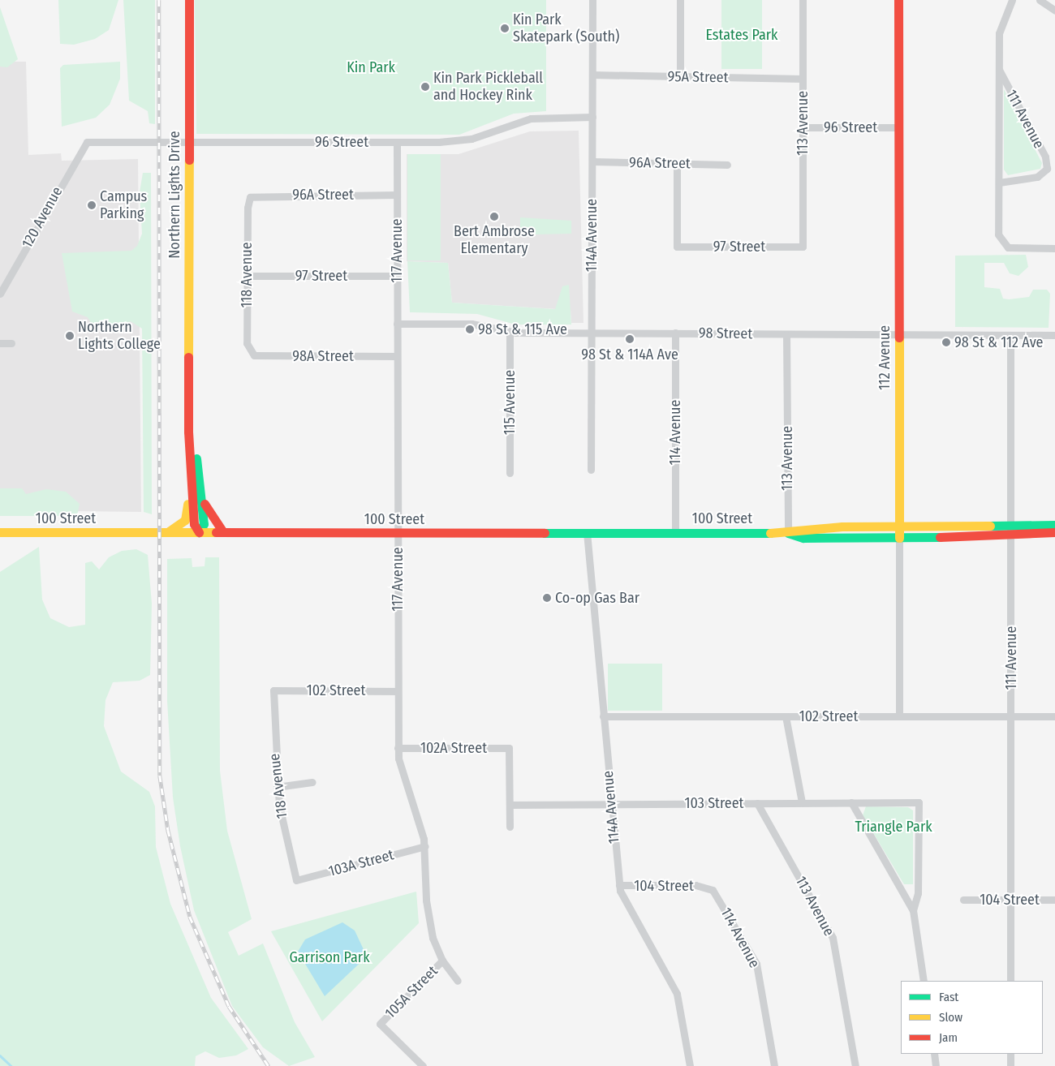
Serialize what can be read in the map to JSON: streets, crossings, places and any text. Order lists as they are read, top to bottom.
{
  "streets": {
    "main road": ["Northern Lights Drive", "112 Avenue", "100 Street"],
    "street": [
      "95A Street",
      "111 Avenue",
      "113 Avenue",
      "96 Street",
      "96A Street",
      "120 Avenue",
      "114A Avenue",
      "97 Street",
      "117 Avenue",
      "118 Avenue",
      "98 Street",
      "98A Street",
      "115 Avenue",
      "114 Avenue",
      "102 Street",
      "102A Street",
      "103 Street",
      "103A Street",
      "104 Street",
      "105A Street"
    ]
  },
  "crossings": [
    ["95A Street", "113 Avenue"],
    ["95A Street", "114A Avenue"],
    ["111 Avenue", "98 Street"],
    ["111 Avenue", "100 Street"],
    ["111 Avenue", "102 Street"],
    ["111 Avenue", "104 Street"],
    ["113 Avenue", "96 Street"],
    ["113 Avenue", "97 Street"],
    ["113 Avenue", "98 Street"],
    ["113 Avenue", "100 Street"],
    ["113 Avenue", "103 Street"],
    ["96 Street", "Northern Lights Drive"],
    ["96 Street", "120 Avenue"],
    ["96 Street", "114A Avenue"],
    ["96 Street", "117 Avenue"],
    ["96 Street", "112 Avenue"],
    ["96A Street", "114A Avenue"],
    ["96A Street", "97 Street"],
    ["96A Street", "117 Avenue"],
    ["96A Street", "118 Avenue"],
    ["Northern Lights Drive", "100 Street"],
    ["114A Avenue", "98 Street"],
    ["114A Avenue", "100 Street"],
    ["114A Avenue", "102 Street"],
    ["114A Avenue", "103 Street"],
    ["114A Avenue", "104 Street"],
    ["97 Street", "117 Avenue"],
    ["97 Street", "118 Avenue"],
    ["117 Avenue", "98 Street"],
    ["117 Avenue", "98A Street"],
    ["117 Avenue", "100 Street"],
    ["117 Avenue", "102 Street"],
    ["117 Avenue", "102A Street"],
    ["117 Avenue", "103A Street"],
    ["117 Avenue", "105A Street"],
    ["118 Avenue", "98A Street"],
    ["118 Avenue", "102 Street"],
    ["118 Avenue", "103A Street"],
    ["98 Street", "112 Avenue"],
    ["98 Street", "115 Avenue"],
    ["98 Street", "114 Avenue"],
    ["112 Avenue", "100 Street"],
    ["112 Avenue", "102 Street"],
    ["114 Avenue", "100 Street"],
    ["114 Avenue", "104 Street"],
    ["102A Street", "103 Street"]
  ],
  "parks": [
    "Estates Park",
    "Kin Park",
    "Triangle Park",
    "Garrison Park"
  ],
  "places": [
    "Kin Park Skatepark (South)",
    "Kin Park Pickleball and Hockey Rink",
    "Campus Parking",
    "Bert Ambrose Elementary",
    "98 St & 115 Ave",
    "Northern Lights College",
    "98 St & 114A Ave",
    "98 St & 112 Ave",
    "Co-op Gas Bar"
  ],
  "legend": ["Fast", "Slow", "Jam"]
}
